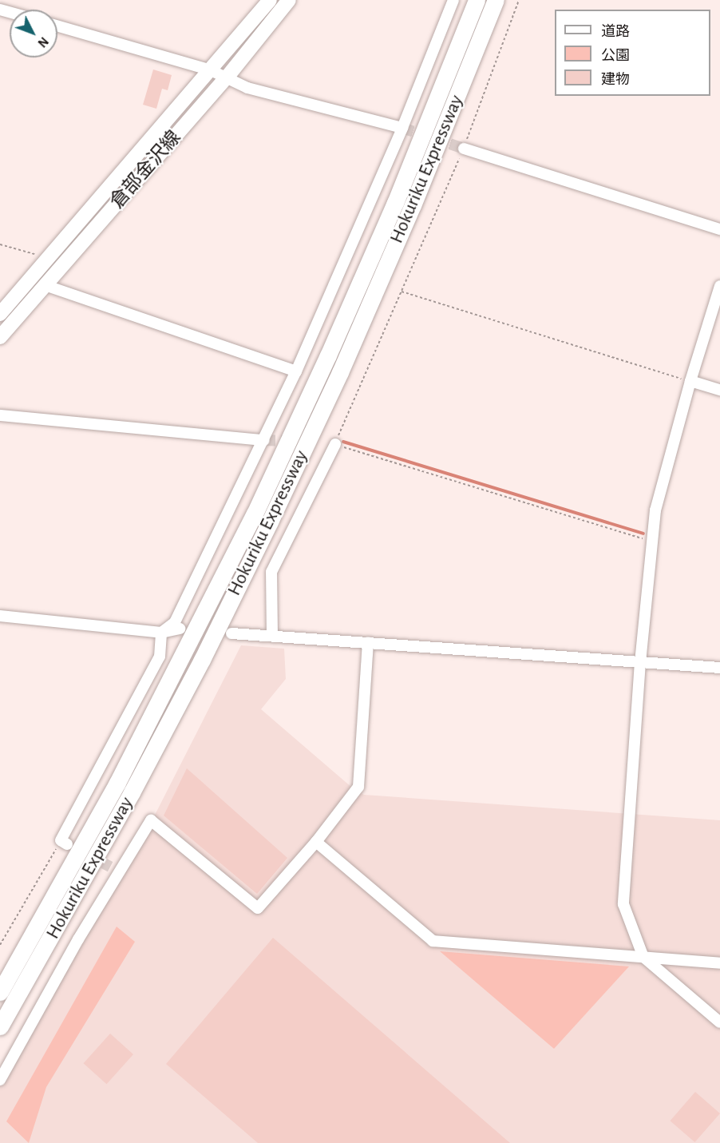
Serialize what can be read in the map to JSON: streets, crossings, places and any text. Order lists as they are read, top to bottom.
{
  "streets": {
    "highway": ["Hokuriku Expressway"],
    "main road": ["倉部金沢線"]
  },
  "legend": ["道路", "公園", "建物"],
  "north": "bottom right"
}
